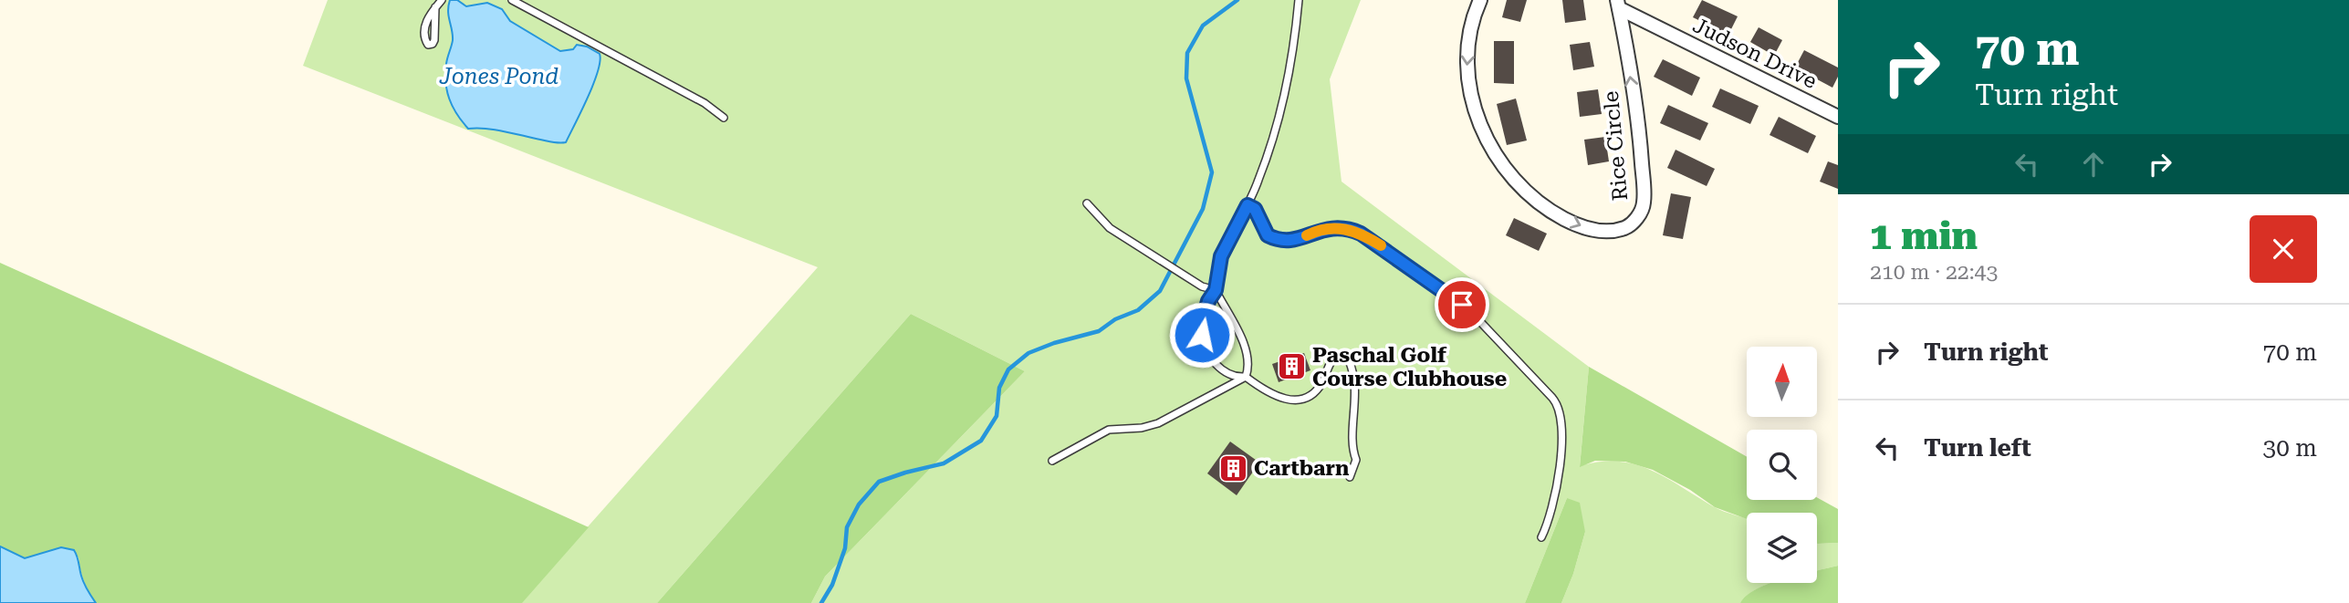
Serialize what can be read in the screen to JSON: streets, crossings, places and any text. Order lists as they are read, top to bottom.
{
  "streets": {
    "street": ["Judson Drive", "Rice Circle"]
  },
  "crossings": [
    ["Judson Drive", "Rice Circle"]
  ],
  "water": ["Jones Pond"],
  "places": {
    "building": ["Paschal Golf Course Clubhouse", "Cartbarn"]
  },
  "north": "top",
  "page": {
    "turn": ["70 m", "Turn right"],
    "heading": ["1 min", "210 m · 22:43"],
    "list": [
      {
        "name": "Turn right",
        "value": "70 m"
      },
      {
        "name": "Turn left",
        "value": "30 m"
      }
    ]
  }
}
